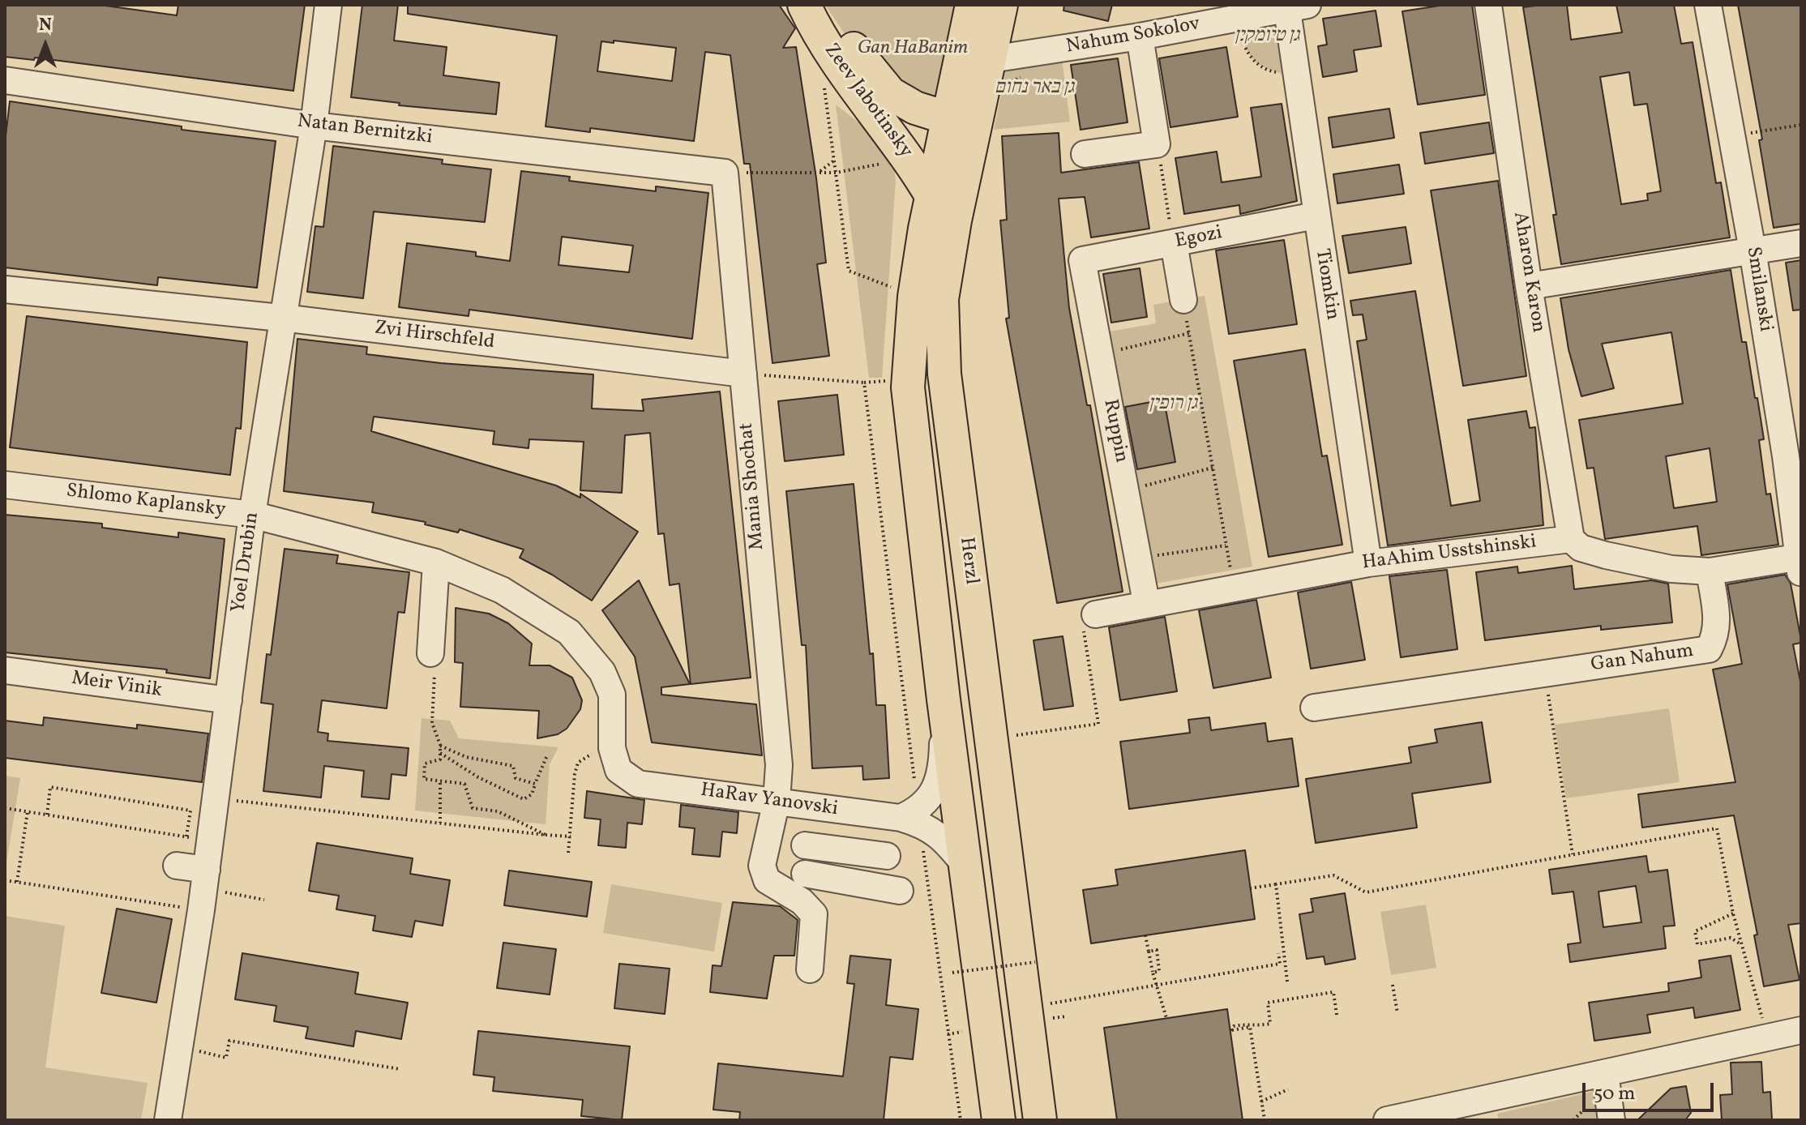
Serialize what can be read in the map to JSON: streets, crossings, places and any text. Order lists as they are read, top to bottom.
{
  "streets": {
    "main road": ["Zeev Jabotinsky", "Herzl"],
    "street": [
      "Nahum Sokolov",
      "Natan Bernitzki",
      "Egozi",
      "Aharon Karon",
      "Tiomkin",
      "Smilanski",
      "Zvi Hirschfeld",
      "Ruppin",
      "Mania Shochat",
      "Shlomo Kaplansky",
      "HaAhim Usstshinski",
      "Yoel Drubin",
      "Gan Nahum",
      "Meir Vinik",
      "HaRav Yanovski"
    ]
  },
  "crossings": [
    ["Nahum Sokolov", "Tiomkin"],
    ["Nahum Sokolov", "Herzl"],
    ["Zeev Jabotinsky", "Herzl"],
    ["Natan Bernitzki", "Mania Shochat"],
    ["Natan Bernitzki", "Yoel Drubin"],
    ["Egozi", "Tiomkin"],
    ["Egozi", "Ruppin"],
    ["Aharon Karon", "HaAhim Usstshinski"],
    ["Tiomkin", "HaAhim Usstshinski"],
    ["Zvi Hirschfeld", "Mania Shochat"],
    ["Zvi Hirschfeld", "Yoel Drubin"],
    ["Ruppin", "HaAhim Usstshinski"],
    ["Mania Shochat", "HaRav Yanovski"],
    ["Shlomo Kaplansky", "Yoel Drubin"],
    ["Shlomo Kaplansky", "HaRav Yanovski"],
    ["Yoel Drubin", "Meir Vinik"]
  ],
  "parks": [
    "גן טיומקין",
    "Gan HaBanim",
    "גן באר נחום",
    "גן רופין"
  ],
  "scale_bar": "50 m",
  "north": "top"
}
